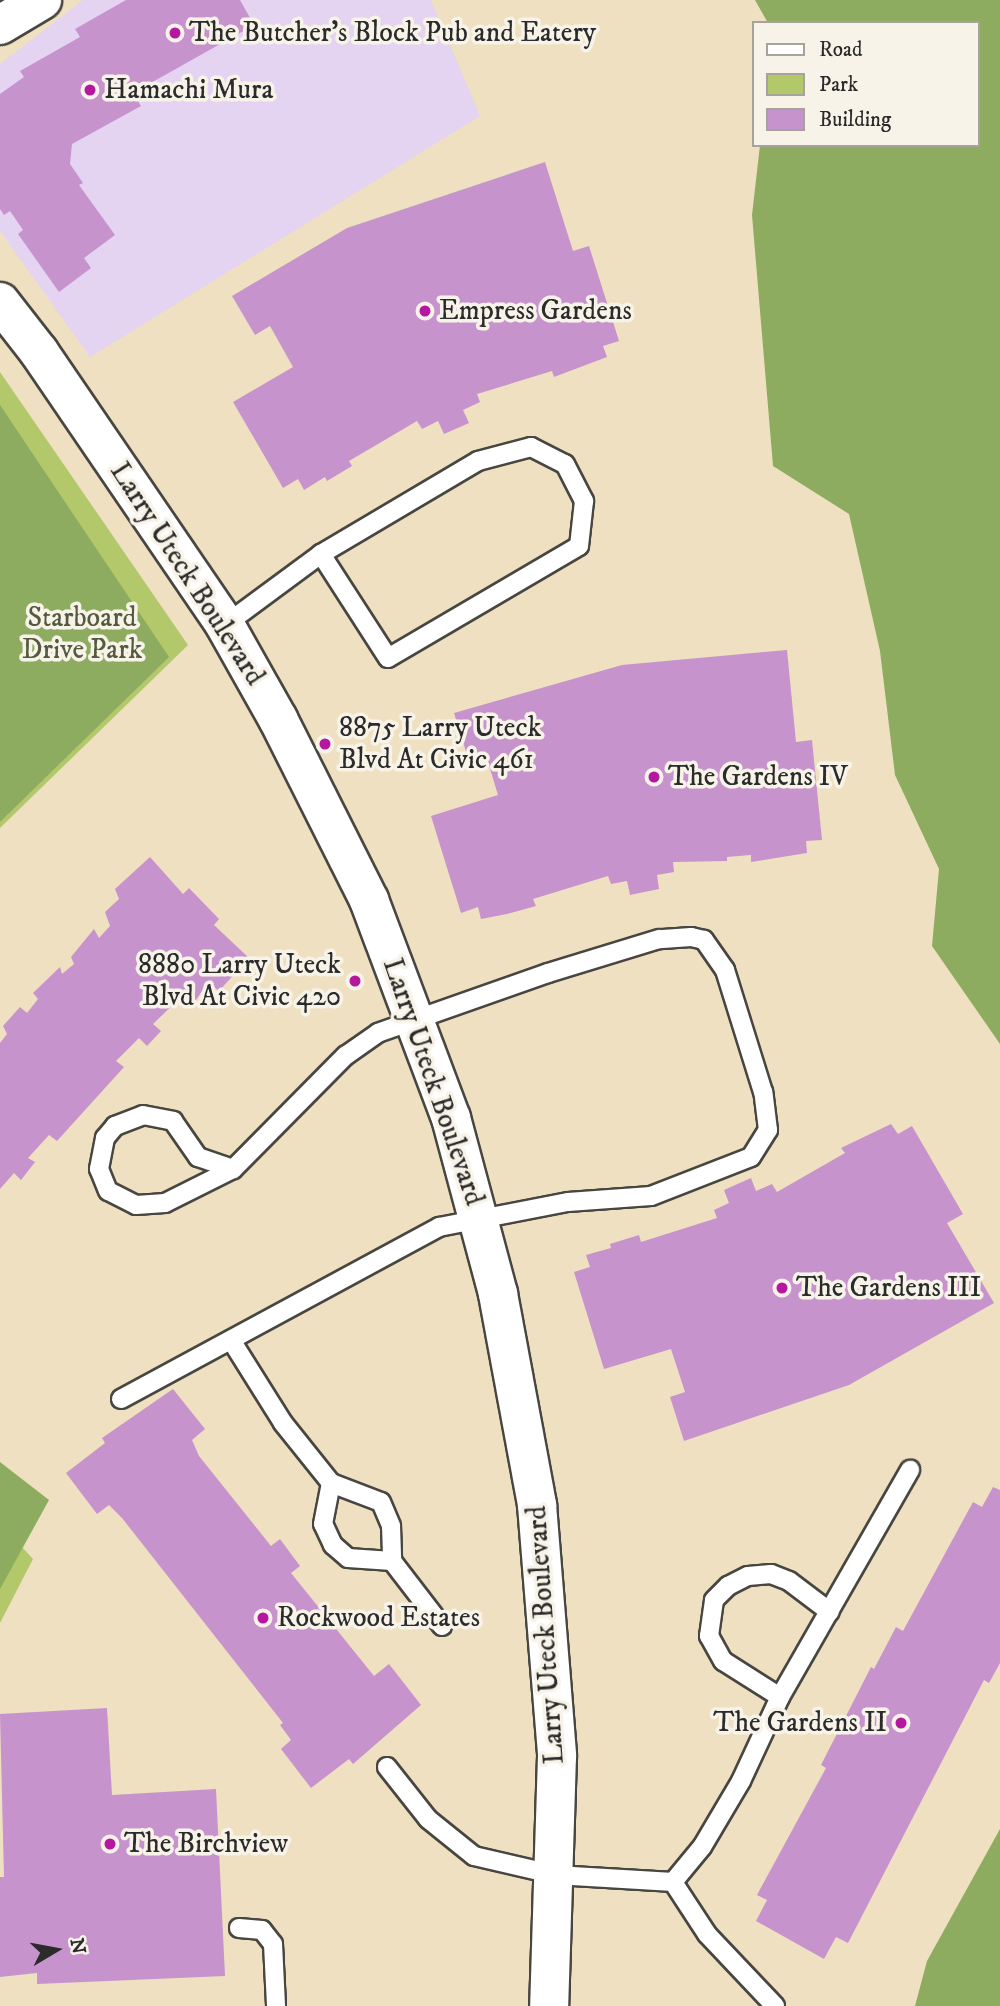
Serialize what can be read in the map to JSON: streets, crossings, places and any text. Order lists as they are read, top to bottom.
{
  "streets": {
    "main road": ["Larry Uteck Boulevard"]
  },
  "parks": ["Starboard Drive Park"],
  "places": [
    "The Butcher's Block Pub and Eatery",
    "Hamachi Mura",
    "Empress Gardens",
    "8875 Larry Uteck Blvd At Civic 461",
    "The Gardens IV",
    "8880 Larry Uteck Blvd At Civic 420",
    "The Gardens III",
    "Rockwood Estates",
    "The Gardens II",
    "The Birchview"
  ],
  "legend": ["Road", "Park", "Building"],
  "north": "right"
}
